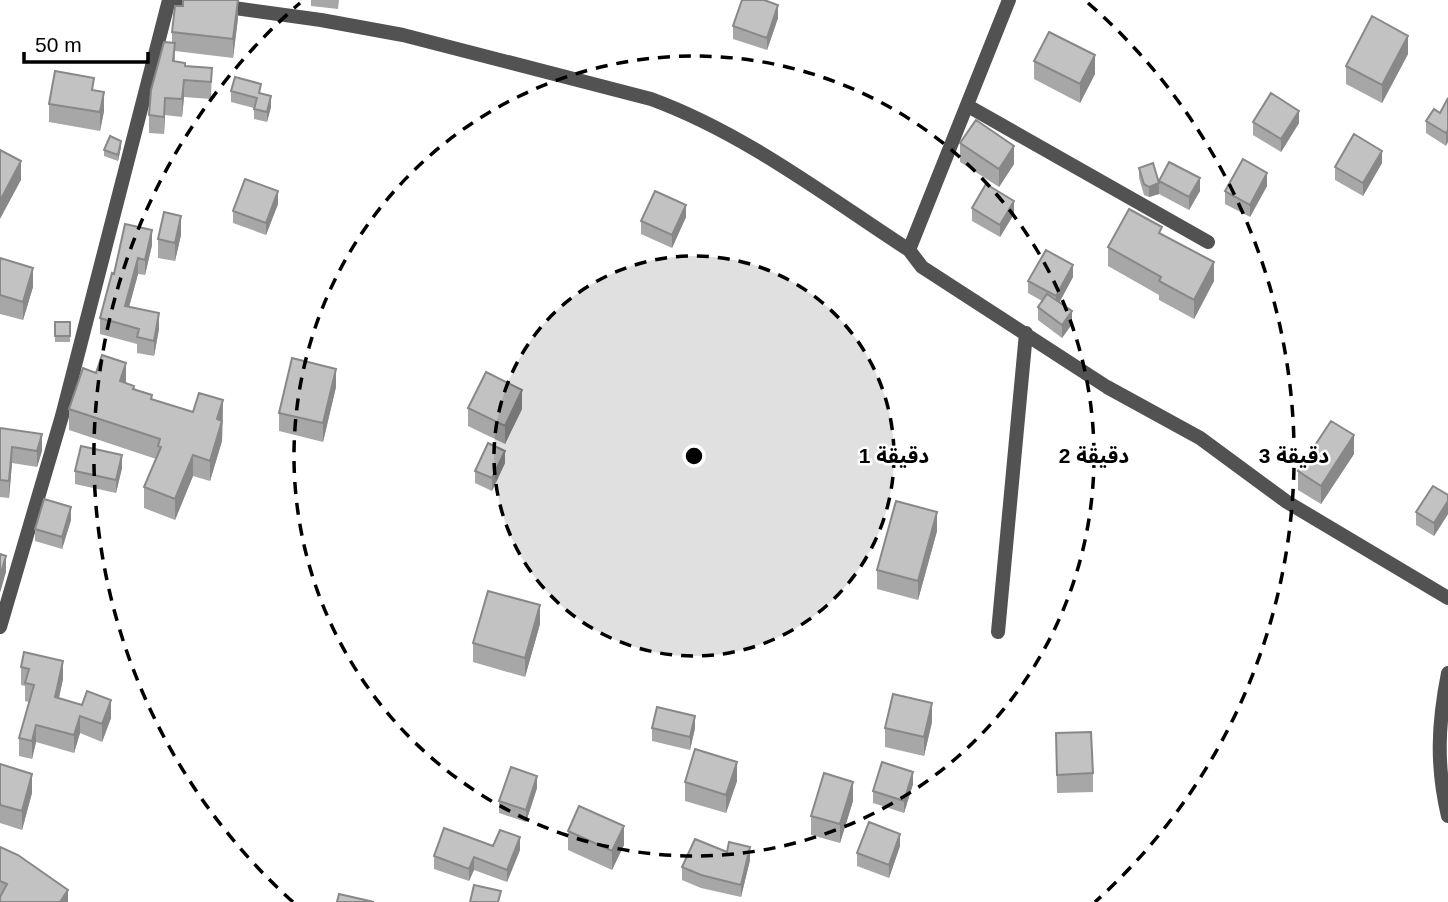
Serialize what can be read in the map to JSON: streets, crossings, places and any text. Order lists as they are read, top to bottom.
{
  "scale_bar": "50 m",
  "rings": ["1 دقيقة", "2 دقيقة", "3 دقيقة"]
}
